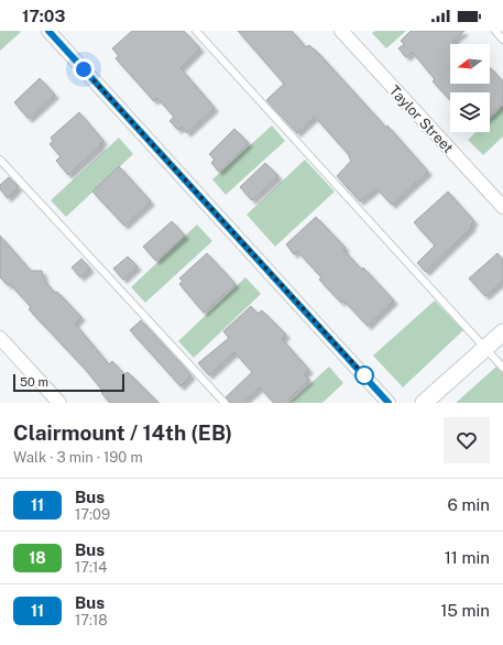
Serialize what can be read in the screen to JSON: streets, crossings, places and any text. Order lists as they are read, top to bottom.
{
  "streets": {
    "street": ["Taylor Street"]
  },
  "lines": ["bus line 11"],
  "scale_bar": "50 m",
  "north": "left",
  "page": {
    "status": "17:03",
    "scale": "50 m",
    "heading": ["Clairmount / 14th (EB)", "Walk · 3 min · 190 m"],
    "list": [
      {
        "mark": "11",
        "name": "Bus",
        "note": "17:09",
        "value": "6 min"
      },
      {
        "mark": "18",
        "name": "Bus",
        "note": "17:14",
        "value": "11 min"
      },
      {
        "mark": "11",
        "name": "Bus",
        "note": "17:18",
        "value": "15 min"
      }
    ]
  }
}
